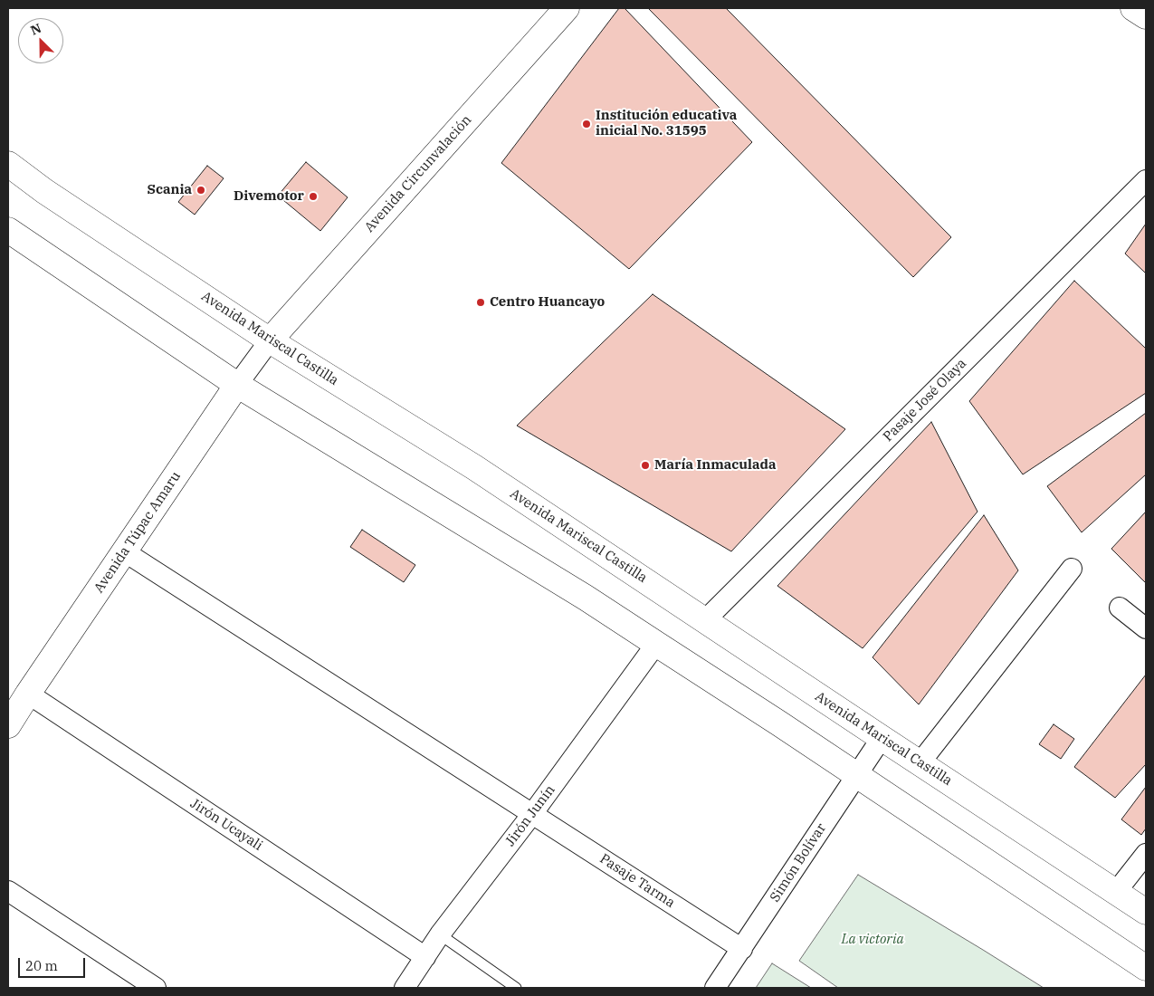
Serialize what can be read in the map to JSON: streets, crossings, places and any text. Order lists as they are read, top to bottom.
{
  "streets": {
    "main road": ["Avenida Circunvalación", "Avenida Mariscal Castilla", "Avenida Túpac Amaru"],
    "street": [
      "Pasaje José Olaya",
      "Jirón Junín",
      "Jirón Ucayali",
      "Simón Bolívar",
      "Pasaje Tarma"
    ]
  },
  "crossings": [
    ["Avenida Circunvalación", "Avenida Mariscal Castilla"],
    ["Avenida Circunvalación", "Avenida Túpac Amaru"],
    ["Avenida Mariscal Castilla", "Pasaje José Olaya"],
    ["Avenida Mariscal Castilla", "Avenida Túpac Amaru"],
    ["Avenida Mariscal Castilla", "Simón Bolívar"],
    ["Avenida Túpac Amaru", "Jirón Ucayali"],
    ["Avenida Túpac Amaru", "Pasaje Tarma"],
    ["Jirón Junín", "Jirón Ucayali"],
    ["Jirón Junín", "Pasaje Tarma"],
    ["Simón Bolívar", "Pasaje Tarma"]
  ],
  "parks": ["La victoria"],
  "places": [
    "Institución educativa inicial No. 31595",
    "Scania",
    "Divemotor",
    "Centro Huancayo",
    "María Inmaculada"
  ],
  "scale_bar": "20 m",
  "north": "top left"
}
